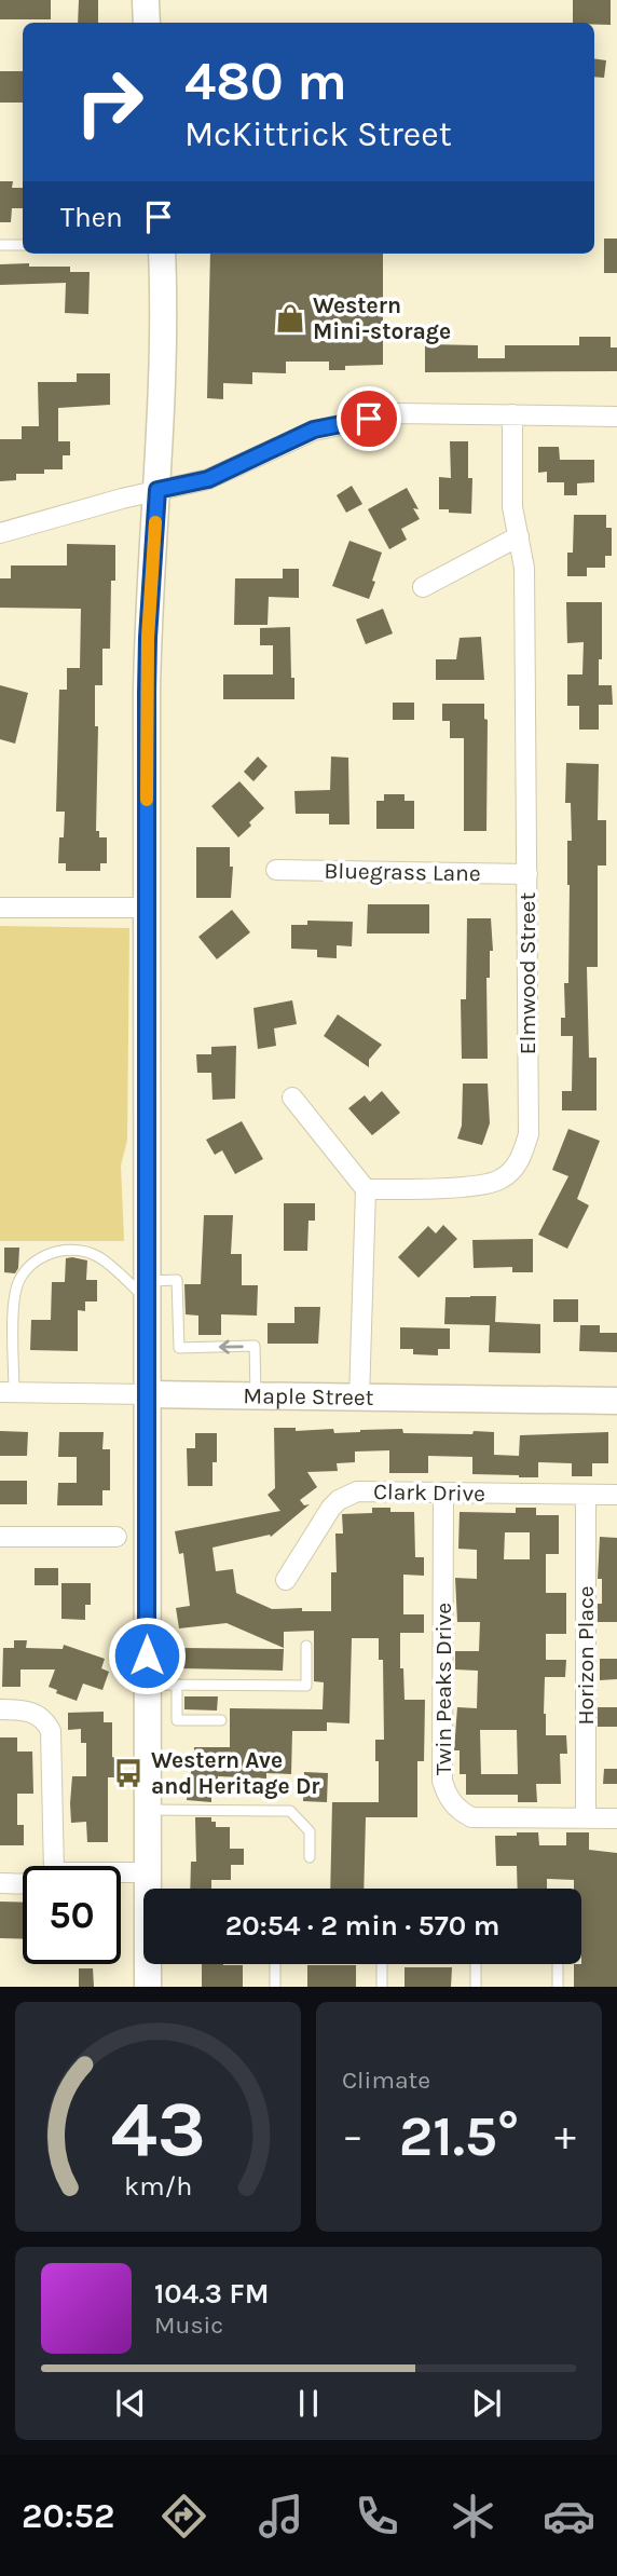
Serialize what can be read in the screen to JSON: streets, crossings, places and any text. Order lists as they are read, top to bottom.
{
  "streets": {
    "main road": ["Maple Street"],
    "street": [
      "Bluegrass Lane",
      "Elmwood Street",
      "Clark Drive",
      "Horizon Place",
      "Twin Peaks Drive"
    ]
  },
  "crossings": [
    ["Bluegrass Lane", "Elmwood Street"],
    ["Clark Drive", "Horizon Place"],
    ["Clark Drive", "Twin Peaks Drive"],
    ["Horizon Place", "Twin Peaks Drive"]
  ],
  "places": {
    "shop": ["Western Mini-storage"],
    "bus stop": ["Western Ave and Heritage Dr"]
  },
  "page": {
    "turn": ["480 m", "McKittrick Street"],
    "then": "Then",
    "limit": "50",
    "trip": "20:54 · 2 min · 570 m",
    "tile": "Climate",
    "heat": ["−", "21.5°", "+"],
    "song": ["104.3 FM", "Music"],
    "tabs": "20:52",
    "gauge": ["43", "km/h"]
  }
}
